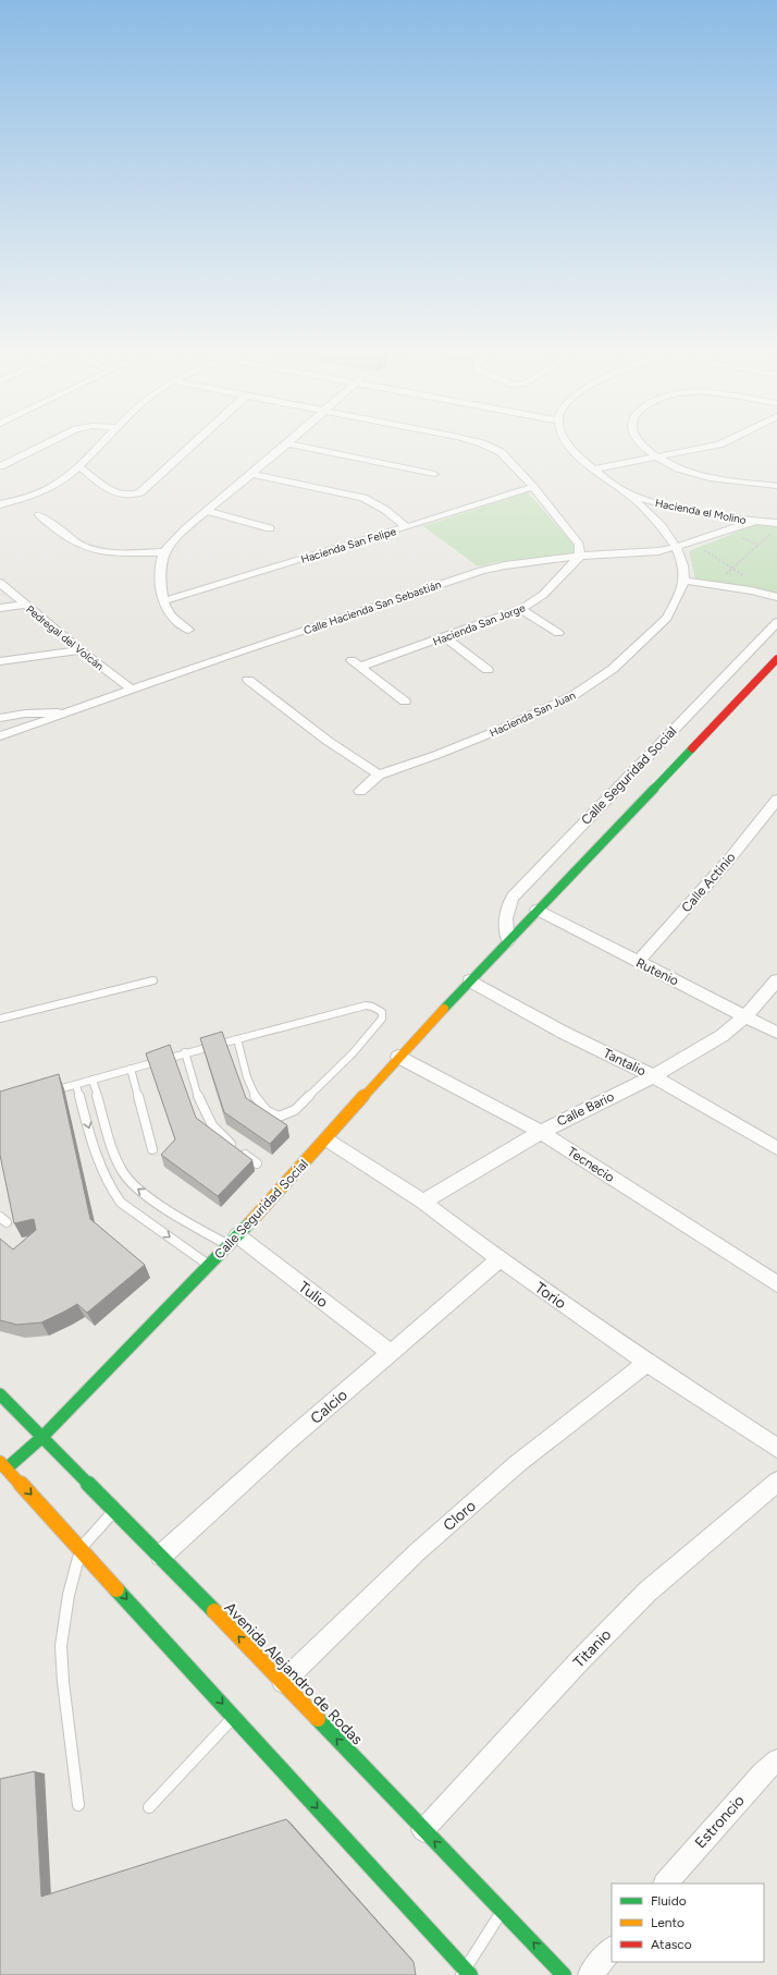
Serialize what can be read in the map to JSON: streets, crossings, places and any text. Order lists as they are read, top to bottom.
{
  "streets": {
    "street": [
      "Hacienda el Molino",
      "Hacienda San Felipe",
      "Calle Hacienda San Sebastián",
      "Hacienda San Jorge",
      "Pedregal del Volcán",
      "Hacienda San Juan",
      "Calle Seguridad Social",
      "Calle Actinio",
      "Rutenio",
      "Tantalio",
      "Calle Bario",
      "Tecnecio",
      "Tulio",
      "Torio",
      "Calcio",
      "Cloro",
      "Titanio",
      "Avenida Alejandro de Rodas",
      "Estroncio"
    ]
  },
  "crossings": [
    ["Hacienda el Molino", "Calle Hacienda San Sebastián"],
    ["Hacienda el Molino", "Hacienda San Juan"],
    ["Calle Hacienda San Sebastián", "Hacienda San Jorge"],
    ["Calle Hacienda San Sebastián", "Pedregal del Volcán"],
    ["Calle Hacienda San Sebastián", "Hacienda San Juan"],
    ["Calle Seguridad Social", "Rutenio"],
    ["Calle Seguridad Social", "Tantalio"],
    ["Calle Seguridad Social", "Tecnecio"],
    ["Calle Seguridad Social", "Tulio"],
    ["Calle Seguridad Social", "Torio"],
    ["Calle Seguridad Social", "Avenida Alejandro de Rodas"],
    ["Calle Actinio", "Rutenio"],
    ["Rutenio", "Calle Bario"],
    ["Tantalio", "Calle Bario"],
    ["Calle Bario", "Tecnecio"],
    ["Calle Bario", "Torio"],
    ["Tulio", "Calcio"],
    ["Torio", "Calcio"],
    ["Torio", "Cloro"],
    ["Calcio", "Avenida Alejandro de Rodas"],
    ["Cloro", "Avenida Alejandro de Rodas"],
    ["Titanio", "Avenida Alejandro de Rodas"]
  ],
  "legend": ["Fluido", "Lento", "Atasco"]
}
